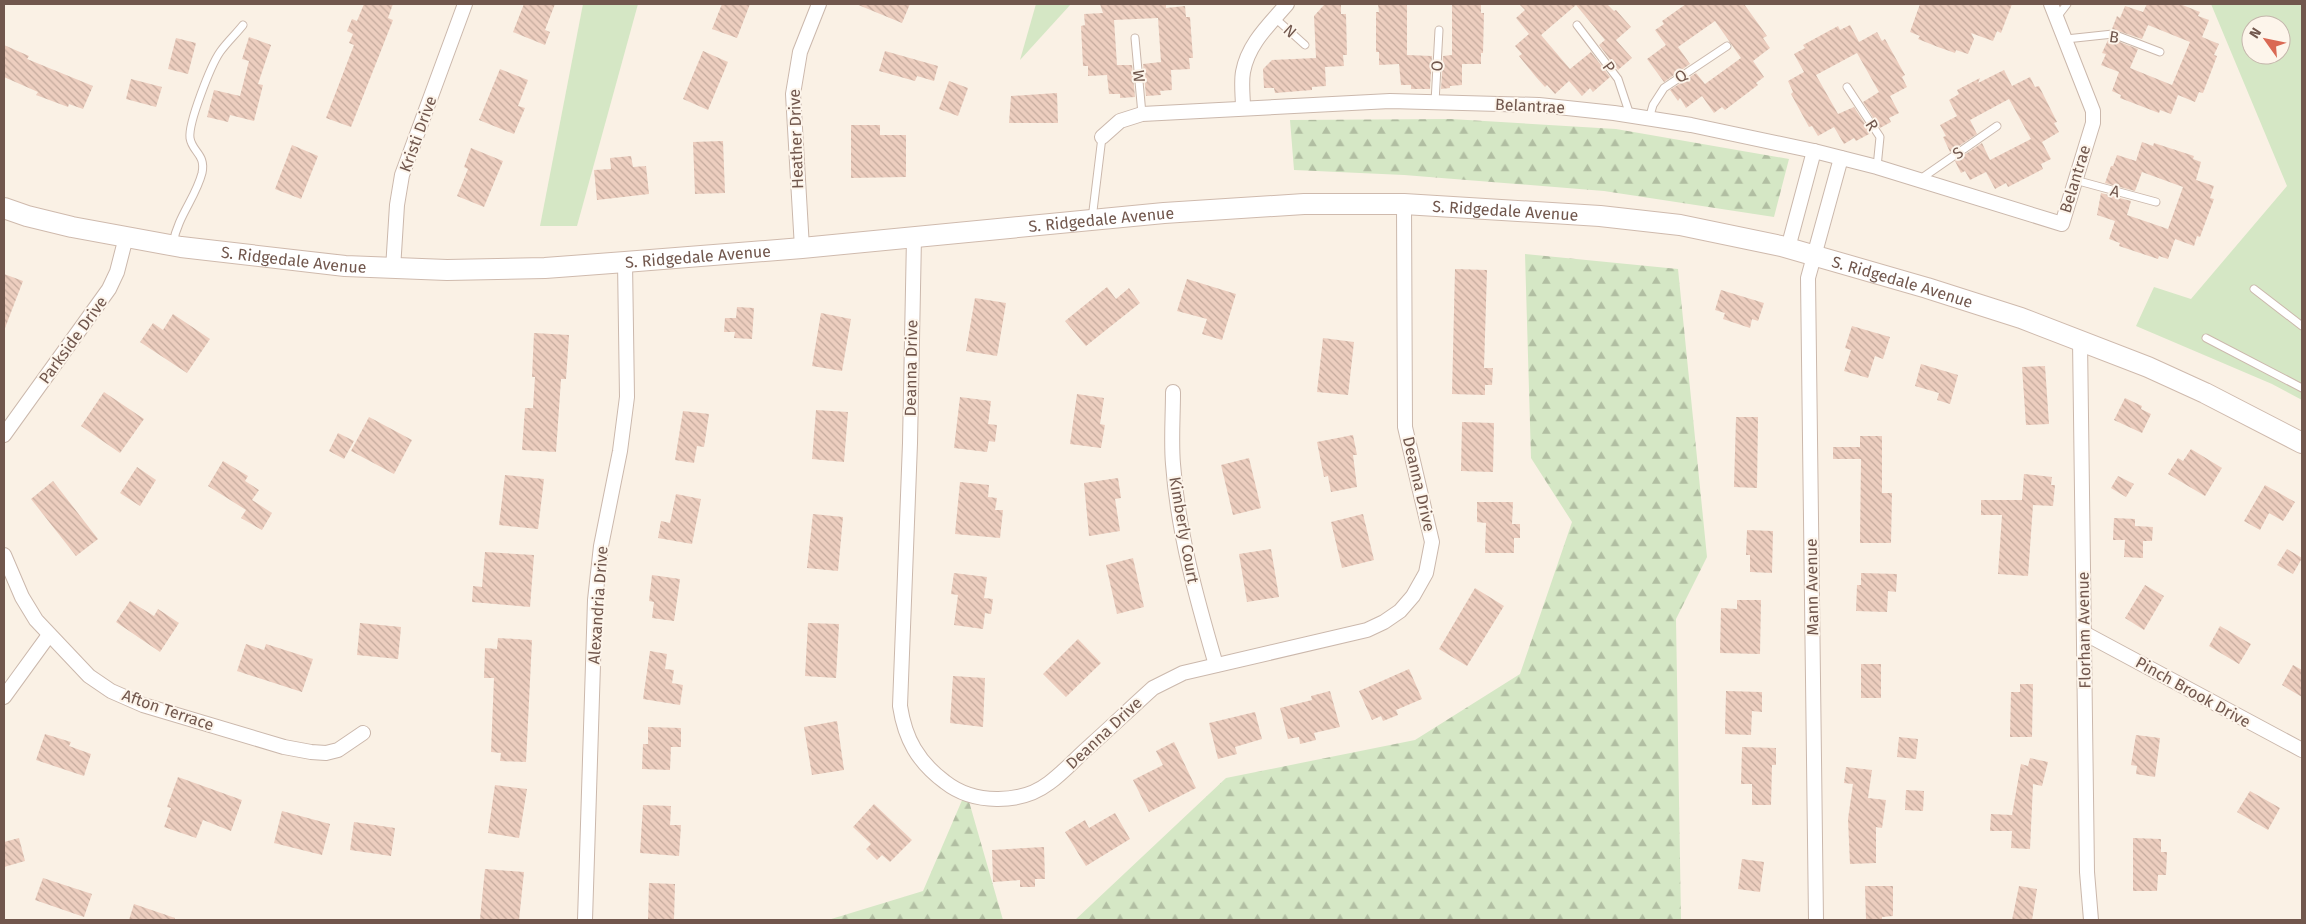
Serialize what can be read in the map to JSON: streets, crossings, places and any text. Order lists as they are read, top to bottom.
{
  "streets": {
    "main road": ["S. Ridgedale Avenue"],
    "street": [
      "Belantrae",
      "Kristi Drive",
      "Heather Drive",
      "Parkside Drive",
      "Deanna Drive",
      "Kimberly Court",
      "Mann Avenue",
      "Alexandria Drive",
      "Florham Avenue",
      "Pinch Brook Drive",
      "Afton Terrace"
    ],
    "lane": [
      "N",
      "B",
      "O",
      "P",
      "M",
      "Q",
      "R",
      "S",
      "A"
    ]
  },
  "crossings": [
    ["B", "Belantrae"],
    ["O", "Belantrae"],
    ["P", "Belantrae"],
    ["M", "Belantrae"],
    ["Q", "Belantrae"],
    ["Belantrae", "R"],
    ["Belantrae", "S"],
    ["Belantrae", "A"],
    ["Kristi Drive", "S. Ridgedale Avenue"],
    ["Heather Drive", "S. Ridgedale Avenue"],
    ["S. Ridgedale Avenue", "Parkside Drive"],
    ["S. Ridgedale Avenue", "Deanna Drive"],
    ["S. Ridgedale Avenue", "Mann Avenue"],
    ["S. Ridgedale Avenue", "Alexandria Drive"],
    ["S. Ridgedale Avenue", "Florham Avenue"],
    ["Deanna Drive", "Kimberly Court"],
    ["Florham Avenue", "Pinch Brook Drive"]
  ],
  "north": "top left"
}
